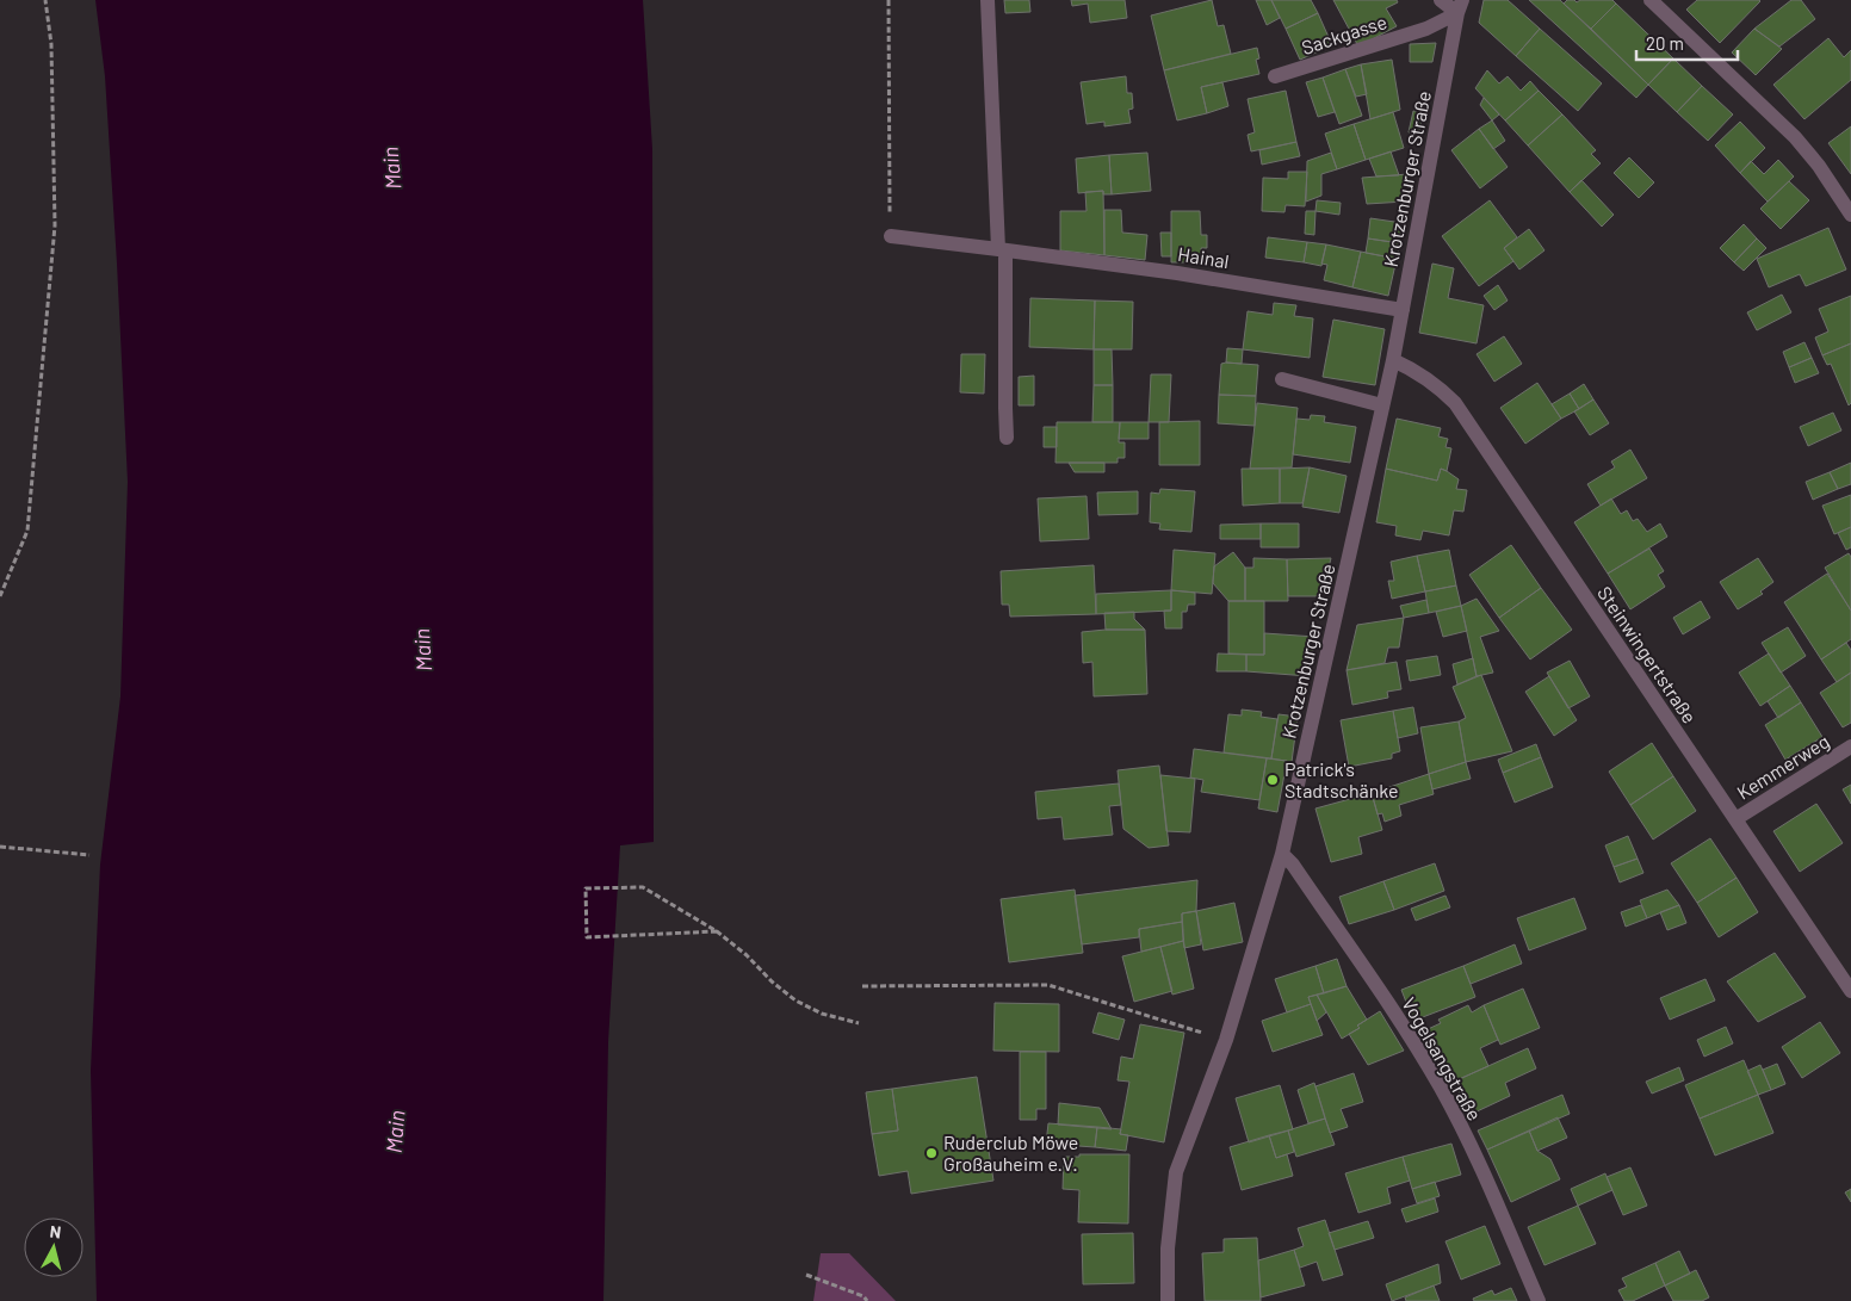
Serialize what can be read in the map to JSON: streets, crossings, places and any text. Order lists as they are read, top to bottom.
{
  "streets": {
    "street": [
      "Sackgasse",
      "Krotzenburger Straße",
      "Hainal",
      "Steinwingertstraße",
      "Kemmerweg",
      "Vogelsangstraße"
    ]
  },
  "crossings": [
    ["Sackgasse", "Krotzenburger Straße"],
    ["Krotzenburger Straße", "Hainal"],
    ["Krotzenburger Straße", "Steinwingertstraße"],
    ["Krotzenburger Straße", "Vogelsangstraße"],
    ["Steinwingertstraße", "Kemmerweg"]
  ],
  "water": ["Main"],
  "places": ["Patrick's Stadtschänke", "Ruderclub Möwe Großauheim e.V."],
  "scale_bar": "20 m",
  "north": "top"
}
